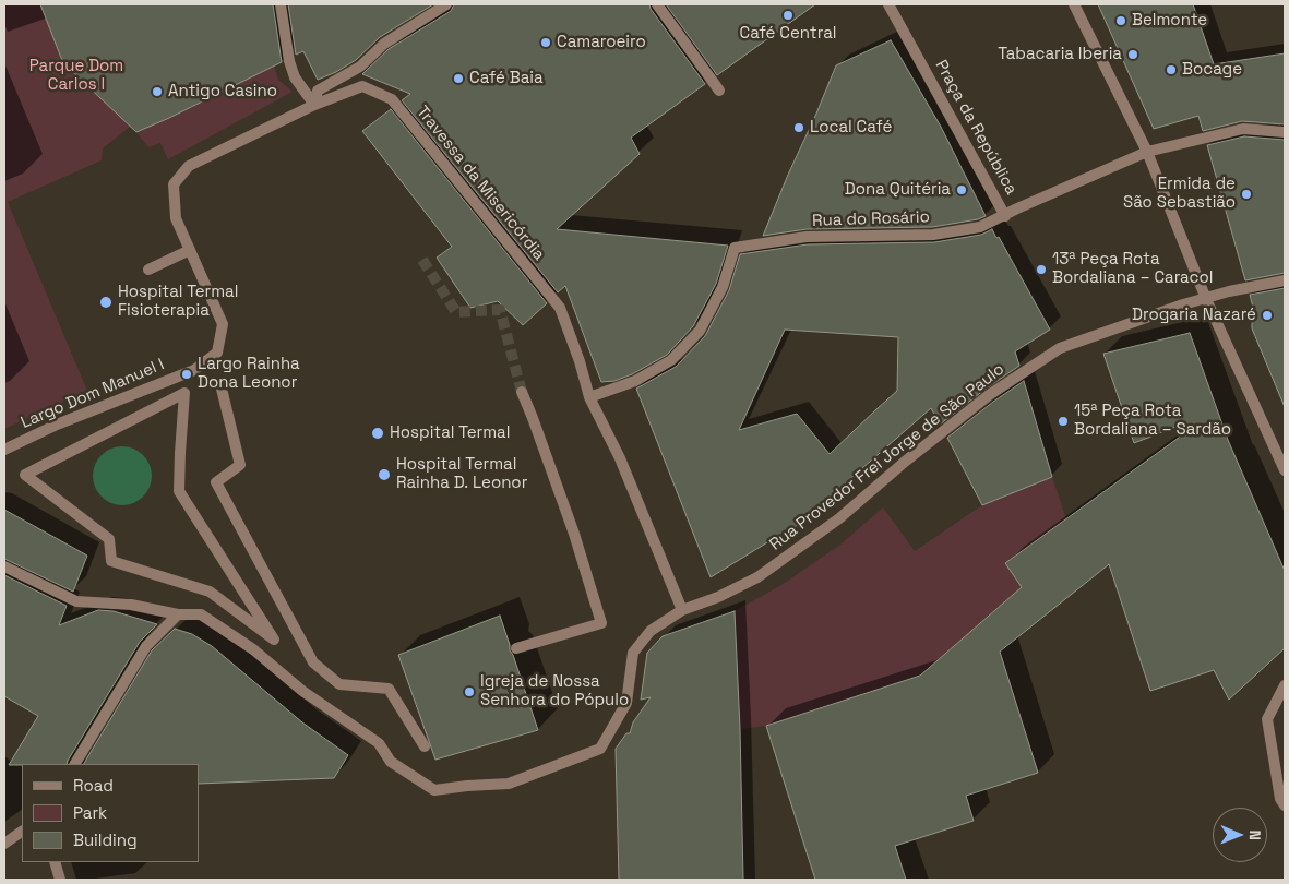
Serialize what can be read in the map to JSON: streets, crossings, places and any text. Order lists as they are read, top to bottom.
{
  "streets": {
    "street": [
      "Praça da República",
      "Travessa da Misericórdia",
      "Rua do Rosário",
      "Largo Dom Manuel I",
      "Rua Provedor Frei Jorge de São Paulo"
    ]
  },
  "crossings": [
    ["Praça da República", "Rua do Rosário"],
    ["Travessa da Misericórdia", "Rua do Rosário"],
    ["Travessa da Misericórdia", "Rua Provedor Frei Jorge de São Paulo"]
  ],
  "parks": ["Parque Dom Carlos I"],
  "places": [
    "Café Central",
    "Belmonte",
    "Camaroeiro",
    "Tabacaria Iberia",
    "Bocage",
    "Café Baia",
    "Antigo Casino",
    "Local Café",
    "Dona Quitéria",
    "Ermida de São Sebastião",
    "13ª Peça Rota Bordaliana – Caracol",
    "Hospital Termal Fisioterapia",
    "Drogaria Nazaré",
    "Largo Rainha Dona Leonor",
    "15ª Peça Rota Bordaliana – Sardão",
    "Hospital Termal",
    "Hospital Termal Rainha D. Leonor",
    "Igreja de Nossa Senhora do Pópulo"
  ],
  "legend": ["Road", "Park", "Building"],
  "north": "right"
}
